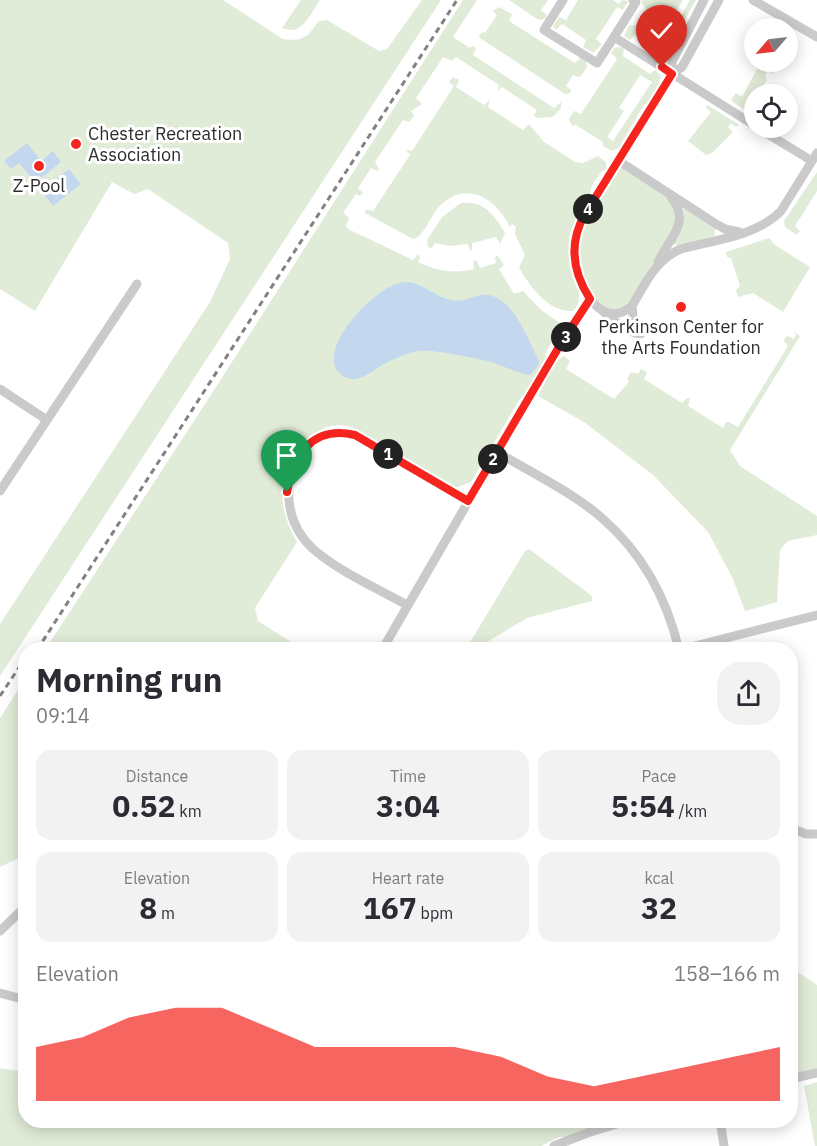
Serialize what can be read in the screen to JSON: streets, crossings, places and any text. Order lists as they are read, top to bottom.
{
  "places": ["Chester Recreation Association", "Z-Pool", "Perkinson Center for the Arts Foundation"],
  "north": "bottom left",
  "page": {
    "pins": [
      "4",
      "3",
      "1",
      "2"
    ],
    "heading": ["Morning run", "09:14"],
    "stats": [
      ["Distance", "0.52 km"],
      ["Time", "3:04"],
      ["Pace", "5:54 /km"],
      ["Elevation", "8 m"],
      ["Heart rate", "167 bpm"],
      ["kcal", "32"]
    ],
    "chart": ["Elevation", "158–166 m"]
  }
}
